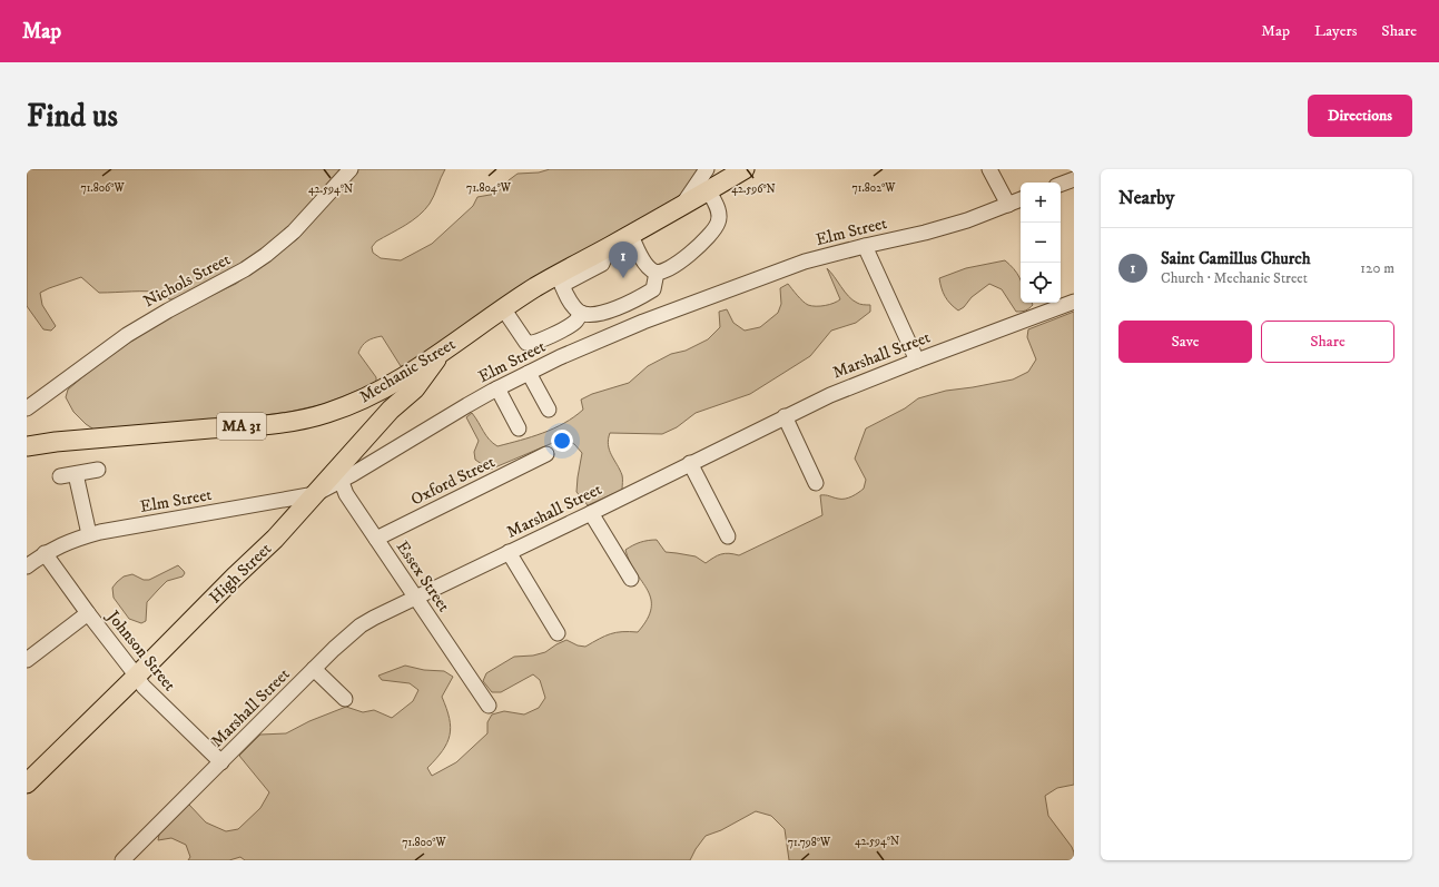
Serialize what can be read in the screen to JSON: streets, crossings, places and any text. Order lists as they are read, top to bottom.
{
  "streets": {
    "main road": ["Mechanic Street", "MA 31", "High Street"],
    "street": [
      "Elm Street",
      "Nichols Street",
      "Marshall Street",
      "Oxford Street",
      "Essex Street",
      "Johnson Street"
    ]
  },
  "crossings": [
    ["Elm Street", "High Street"],
    ["Elm Street", "Essex Street"],
    ["Elm Street", "Johnson Street"],
    ["Marshall Street", "Essex Street"],
    ["Marshall Street", "Johnson Street"],
    ["Mechanic Street", "High Street"],
    ["Oxford Street", "Essex Street"],
    ["High Street", "Essex Street"],
    ["High Street", "Johnson Street"]
  ],
  "page": {
    "header": "Map",
    "nav": ["Map", "Layers", "Share"],
    "buttons": [
      "Directions",
      ["Save", "Share"]
    ],
    "title": "Find us",
    "heading": "Nearby",
    "map_buttons": ["+", "−"],
    "list": [
      {
        "mark": "1",
        "name": "Saint Camillus Church",
        "note": "Church · Mechanic Street",
        "value": "120 m"
      }
    ],
    "pins": "1"
  },
  "coordinates": [
    "71.802°W",
    "71.806°W",
    "71.804°W",
    "42.594°N",
    "42.596°N",
    "71.800°W",
    "71.798°W"
  ]
}
